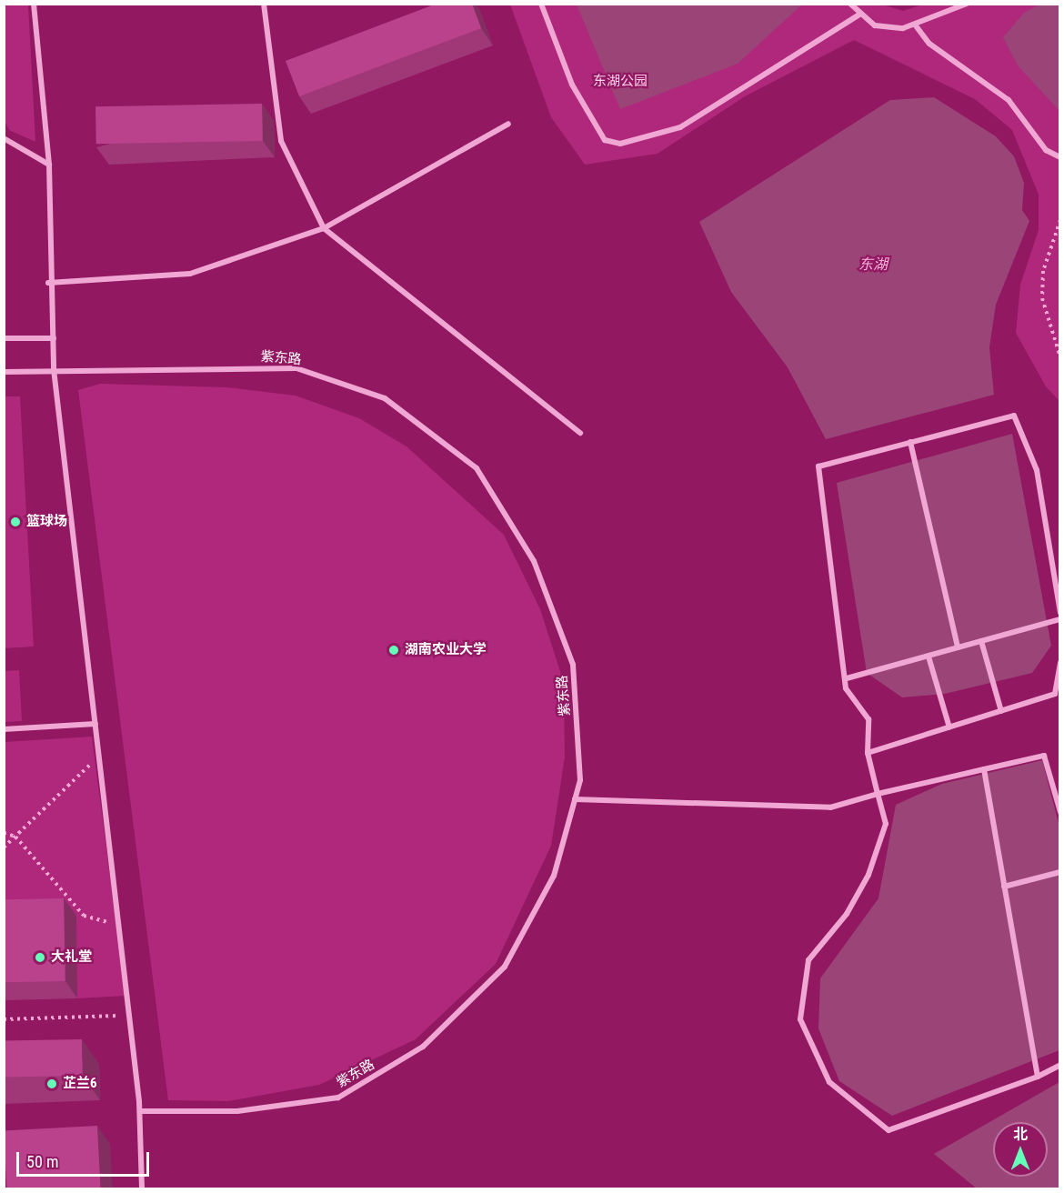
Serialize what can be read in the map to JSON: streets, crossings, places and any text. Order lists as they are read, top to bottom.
{
  "streets": {
    "street": ["紫东路"]
  },
  "water": ["东湖"],
  "parks": ["东湖公园"],
  "places": [
    "篮球场",
    "湖南农业大学",
    "大礼堂",
    "芷兰6"
  ],
  "scale_bar": "50 m",
  "north": "top"
}
